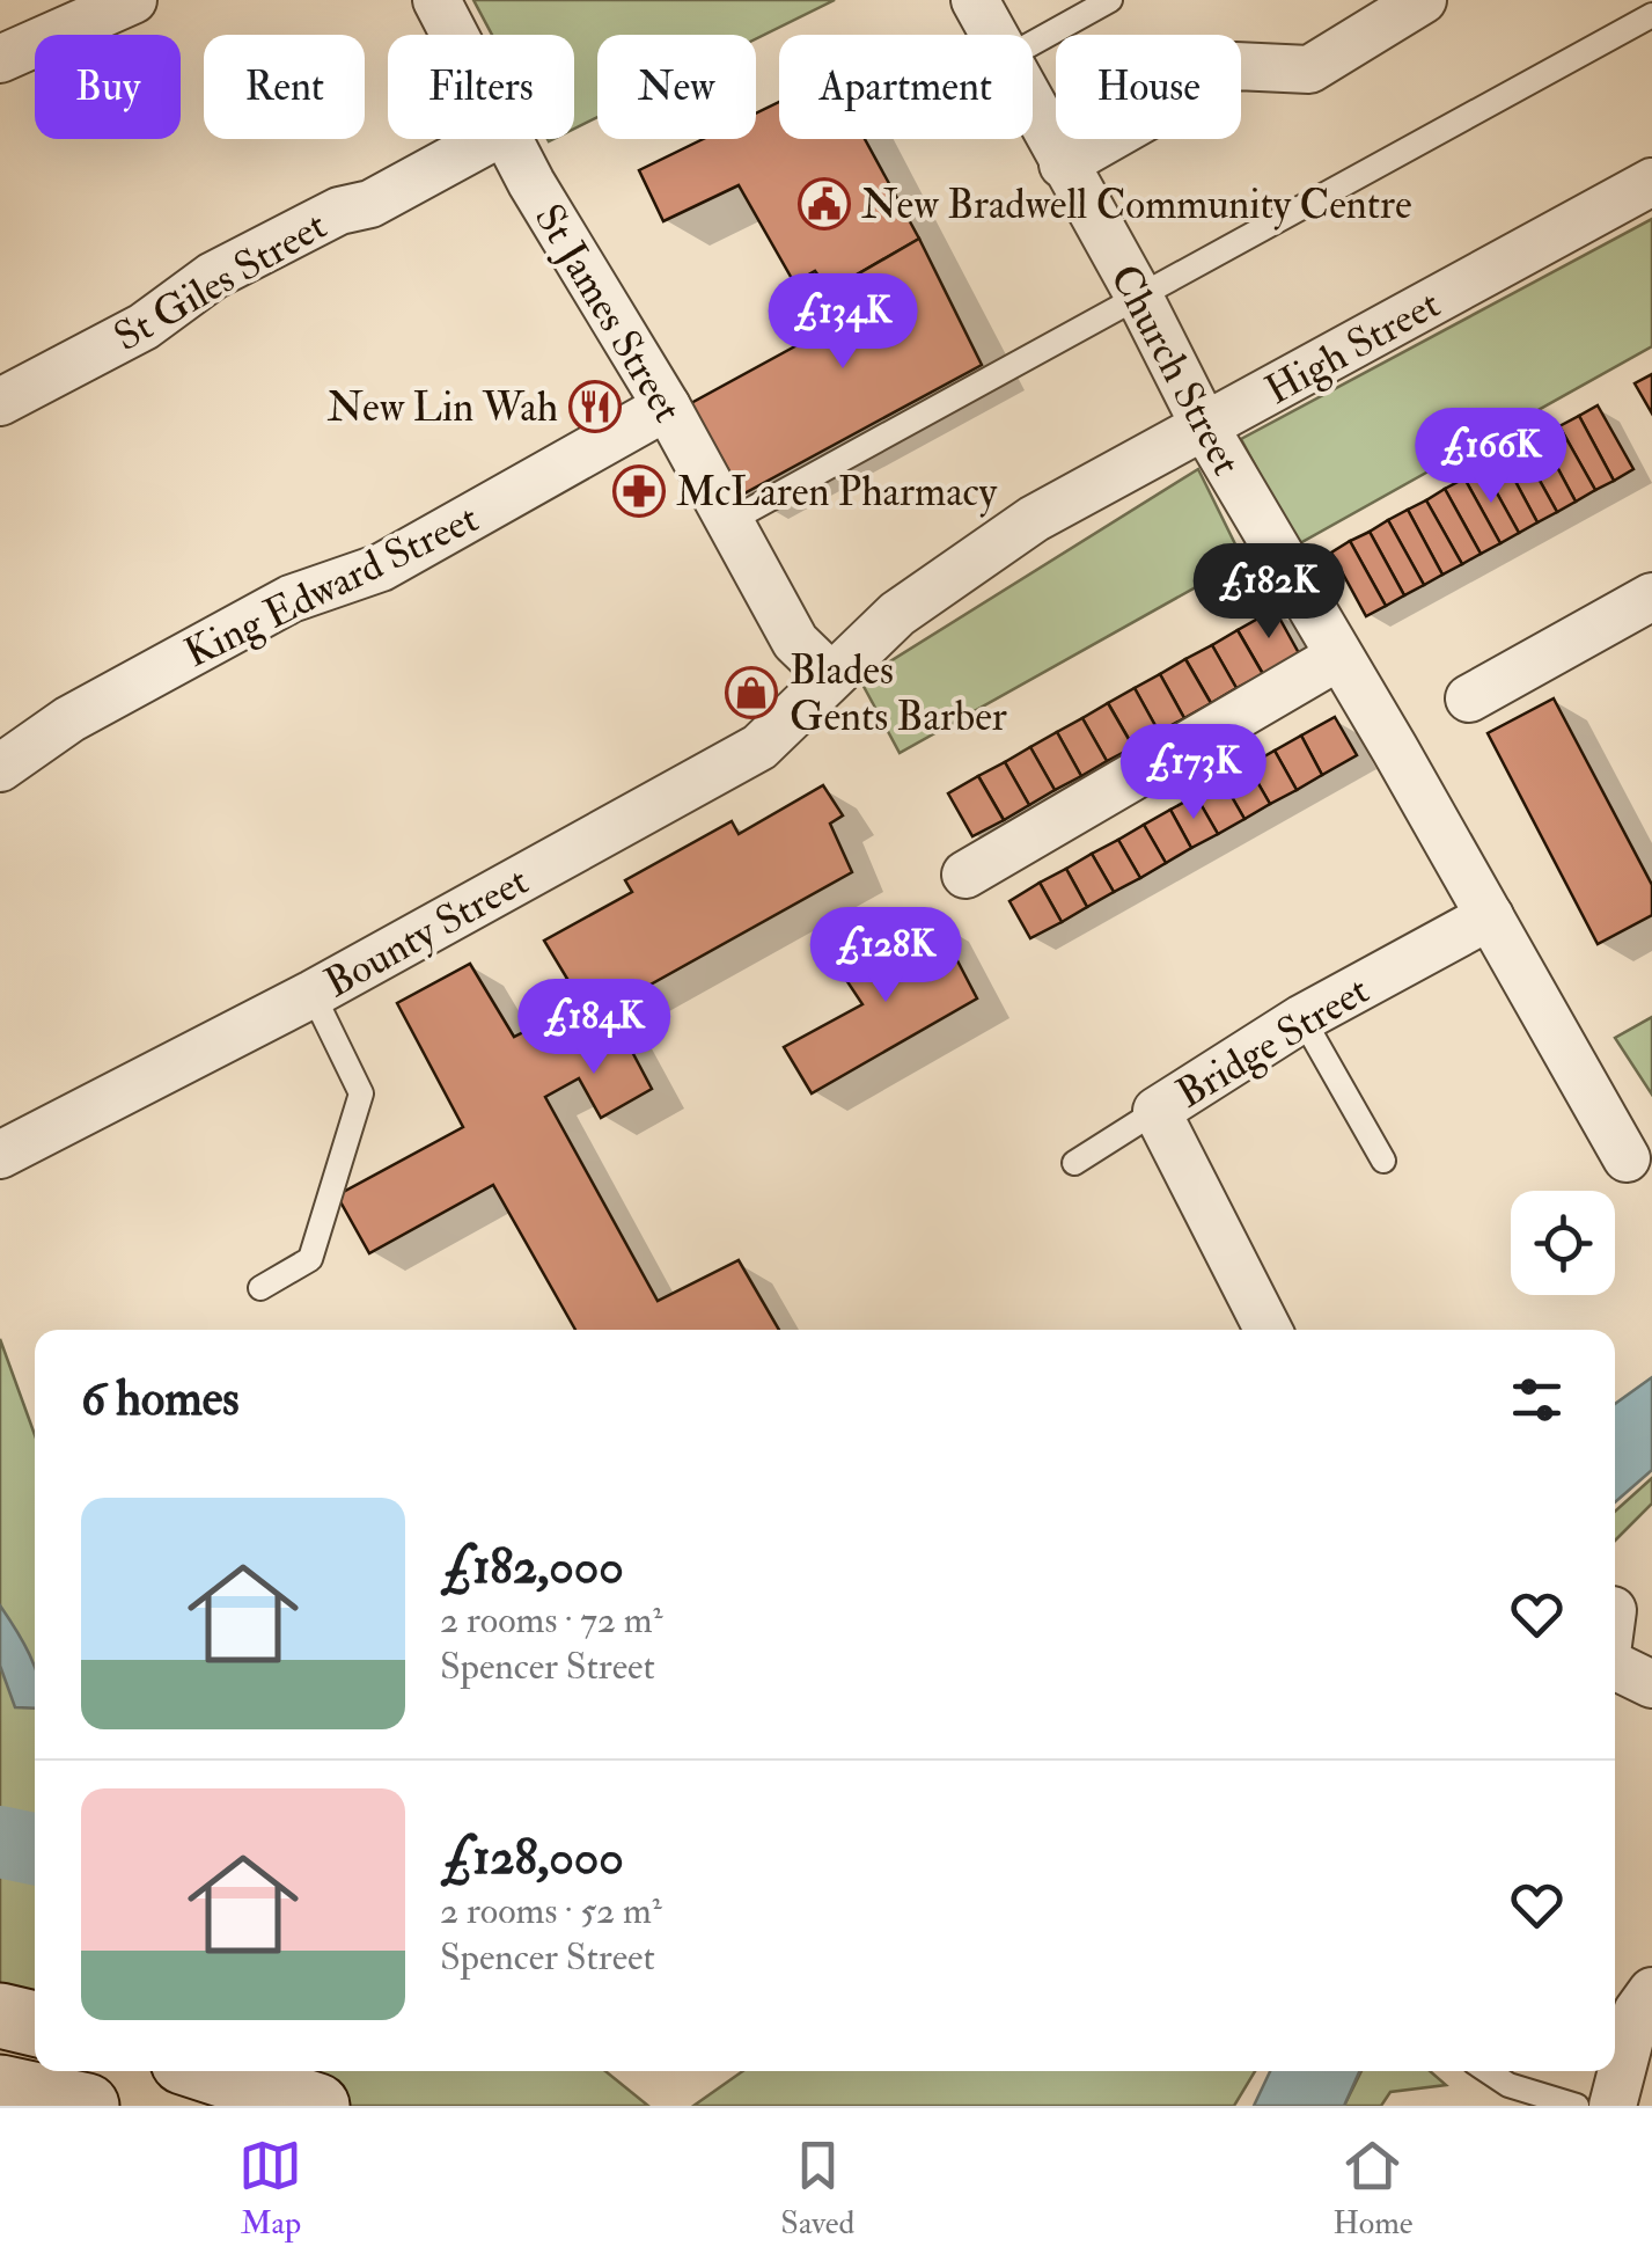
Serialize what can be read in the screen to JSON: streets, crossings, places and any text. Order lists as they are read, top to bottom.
{
  "streets": {
    "street": [
      "St Giles Street",
      "St James Street",
      "High Street",
      "Church Street",
      "King Edward Street",
      "Bounty Street",
      "Bridge Street"
    ]
  },
  "crossings": [
    ["St James Street", "High Street"],
    ["St James Street", "King Edward Street"],
    ["St James Street", "Bounty Street"],
    ["High Street", "Church Street"],
    ["High Street", "Bounty Street"],
    ["Church Street", "Bridge Street"]
  ],
  "places": {
    "public building": ["New Bradwell Community Centre"],
    "restaurant": ["New Lin Wah"],
    "pharmacy": ["McLaren Pharmacy"],
    "shop": ["Blades Gents Barber"]
  },
  "page": {
    "chip": [
      "Buy",
      "Rent",
      "Filters",
      "New",
      "Apartment",
      "House"
    ],
    "price": [
      "£134K",
      "£166K",
      "£182K",
      "£173K",
      "£128K",
      "£184K"
    ],
    "heading": "6 homes",
    "list": [
      {
        "name": "£182,000",
        "note": "2 rooms · 72 m² · Spencer Street"
      },
      {
        "name": "£128,000",
        "note": "2 rooms · 52 m² · Spencer Street"
      }
    ],
    "tabs": ["Map", "Saved", "Home"]
  }
}
